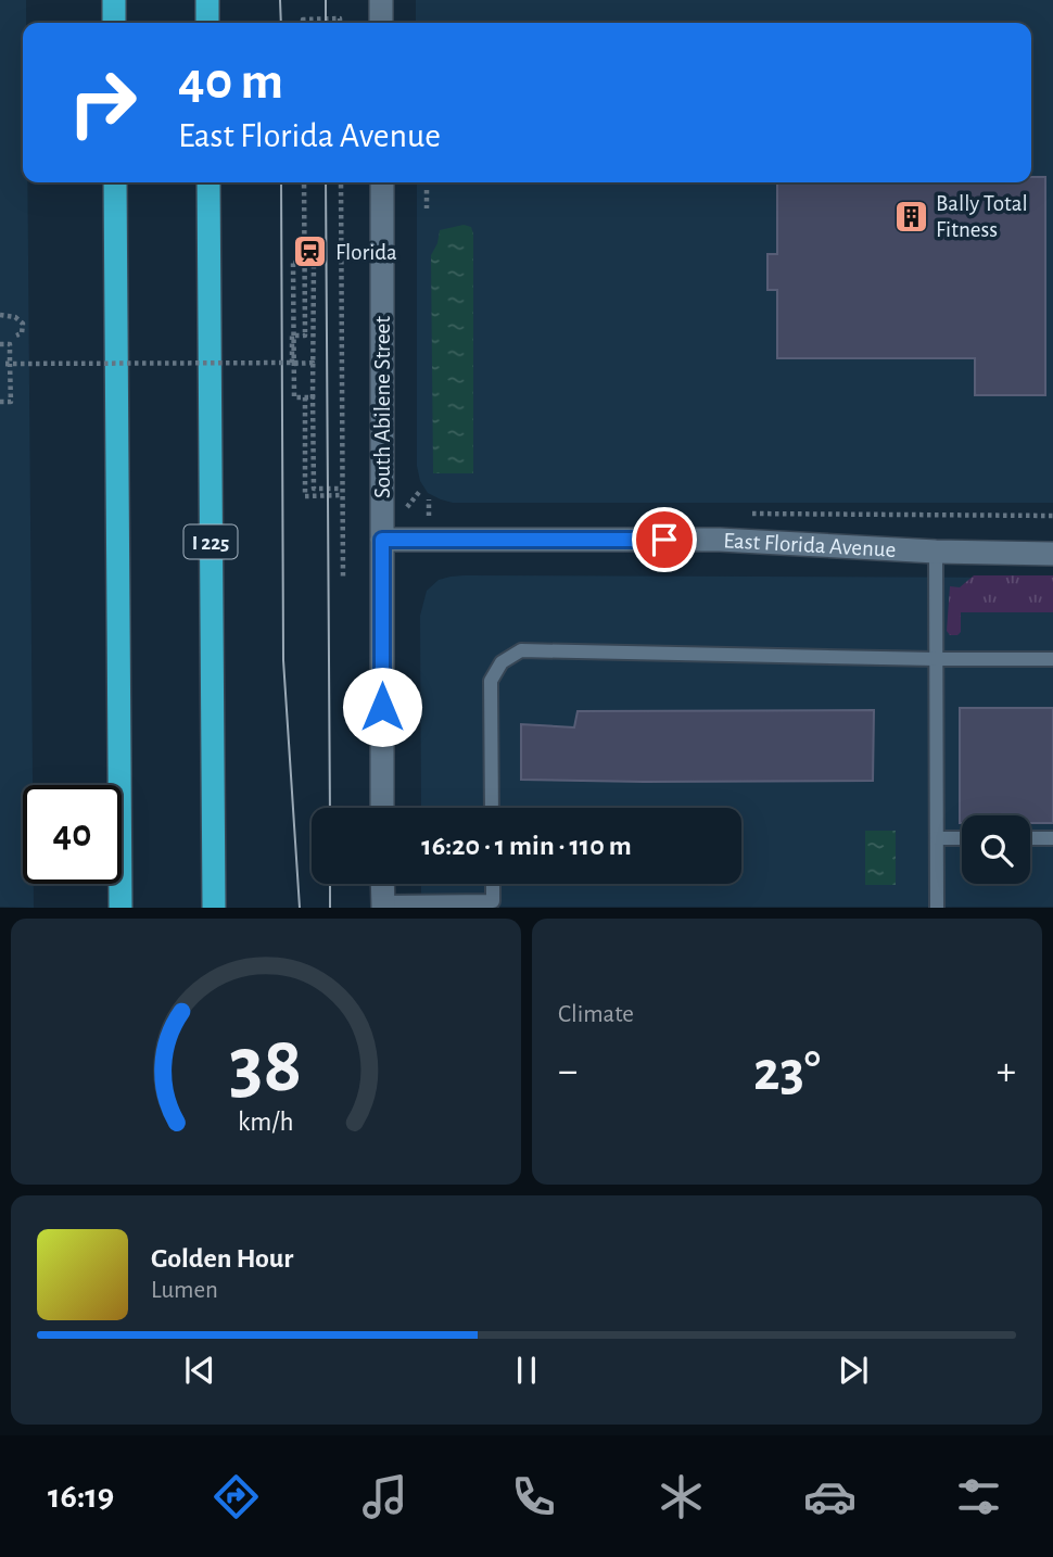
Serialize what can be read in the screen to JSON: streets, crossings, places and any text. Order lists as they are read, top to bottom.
{
  "streets": {
    "highway": ["I 225"],
    "street": ["South Abilene Street", "East Florida Avenue"]
  },
  "crossings": [
    ["South Abilene Street", "East Florida Avenue"]
  ],
  "places": {
    "building": ["Bally Total Fitness"],
    "station": ["Florida"]
  },
  "page": {
    "turn": ["40 m", "East Florida Avenue"],
    "limit": "40",
    "trip": "16:20 · 1 min · 110 m",
    "tile": "Climate",
    "heat": ["−", "23°", "+"],
    "song": ["Golden Hour", "Lumen"],
    "tabs": "16:19",
    "gauge": ["38", "km/h"]
  }
}
